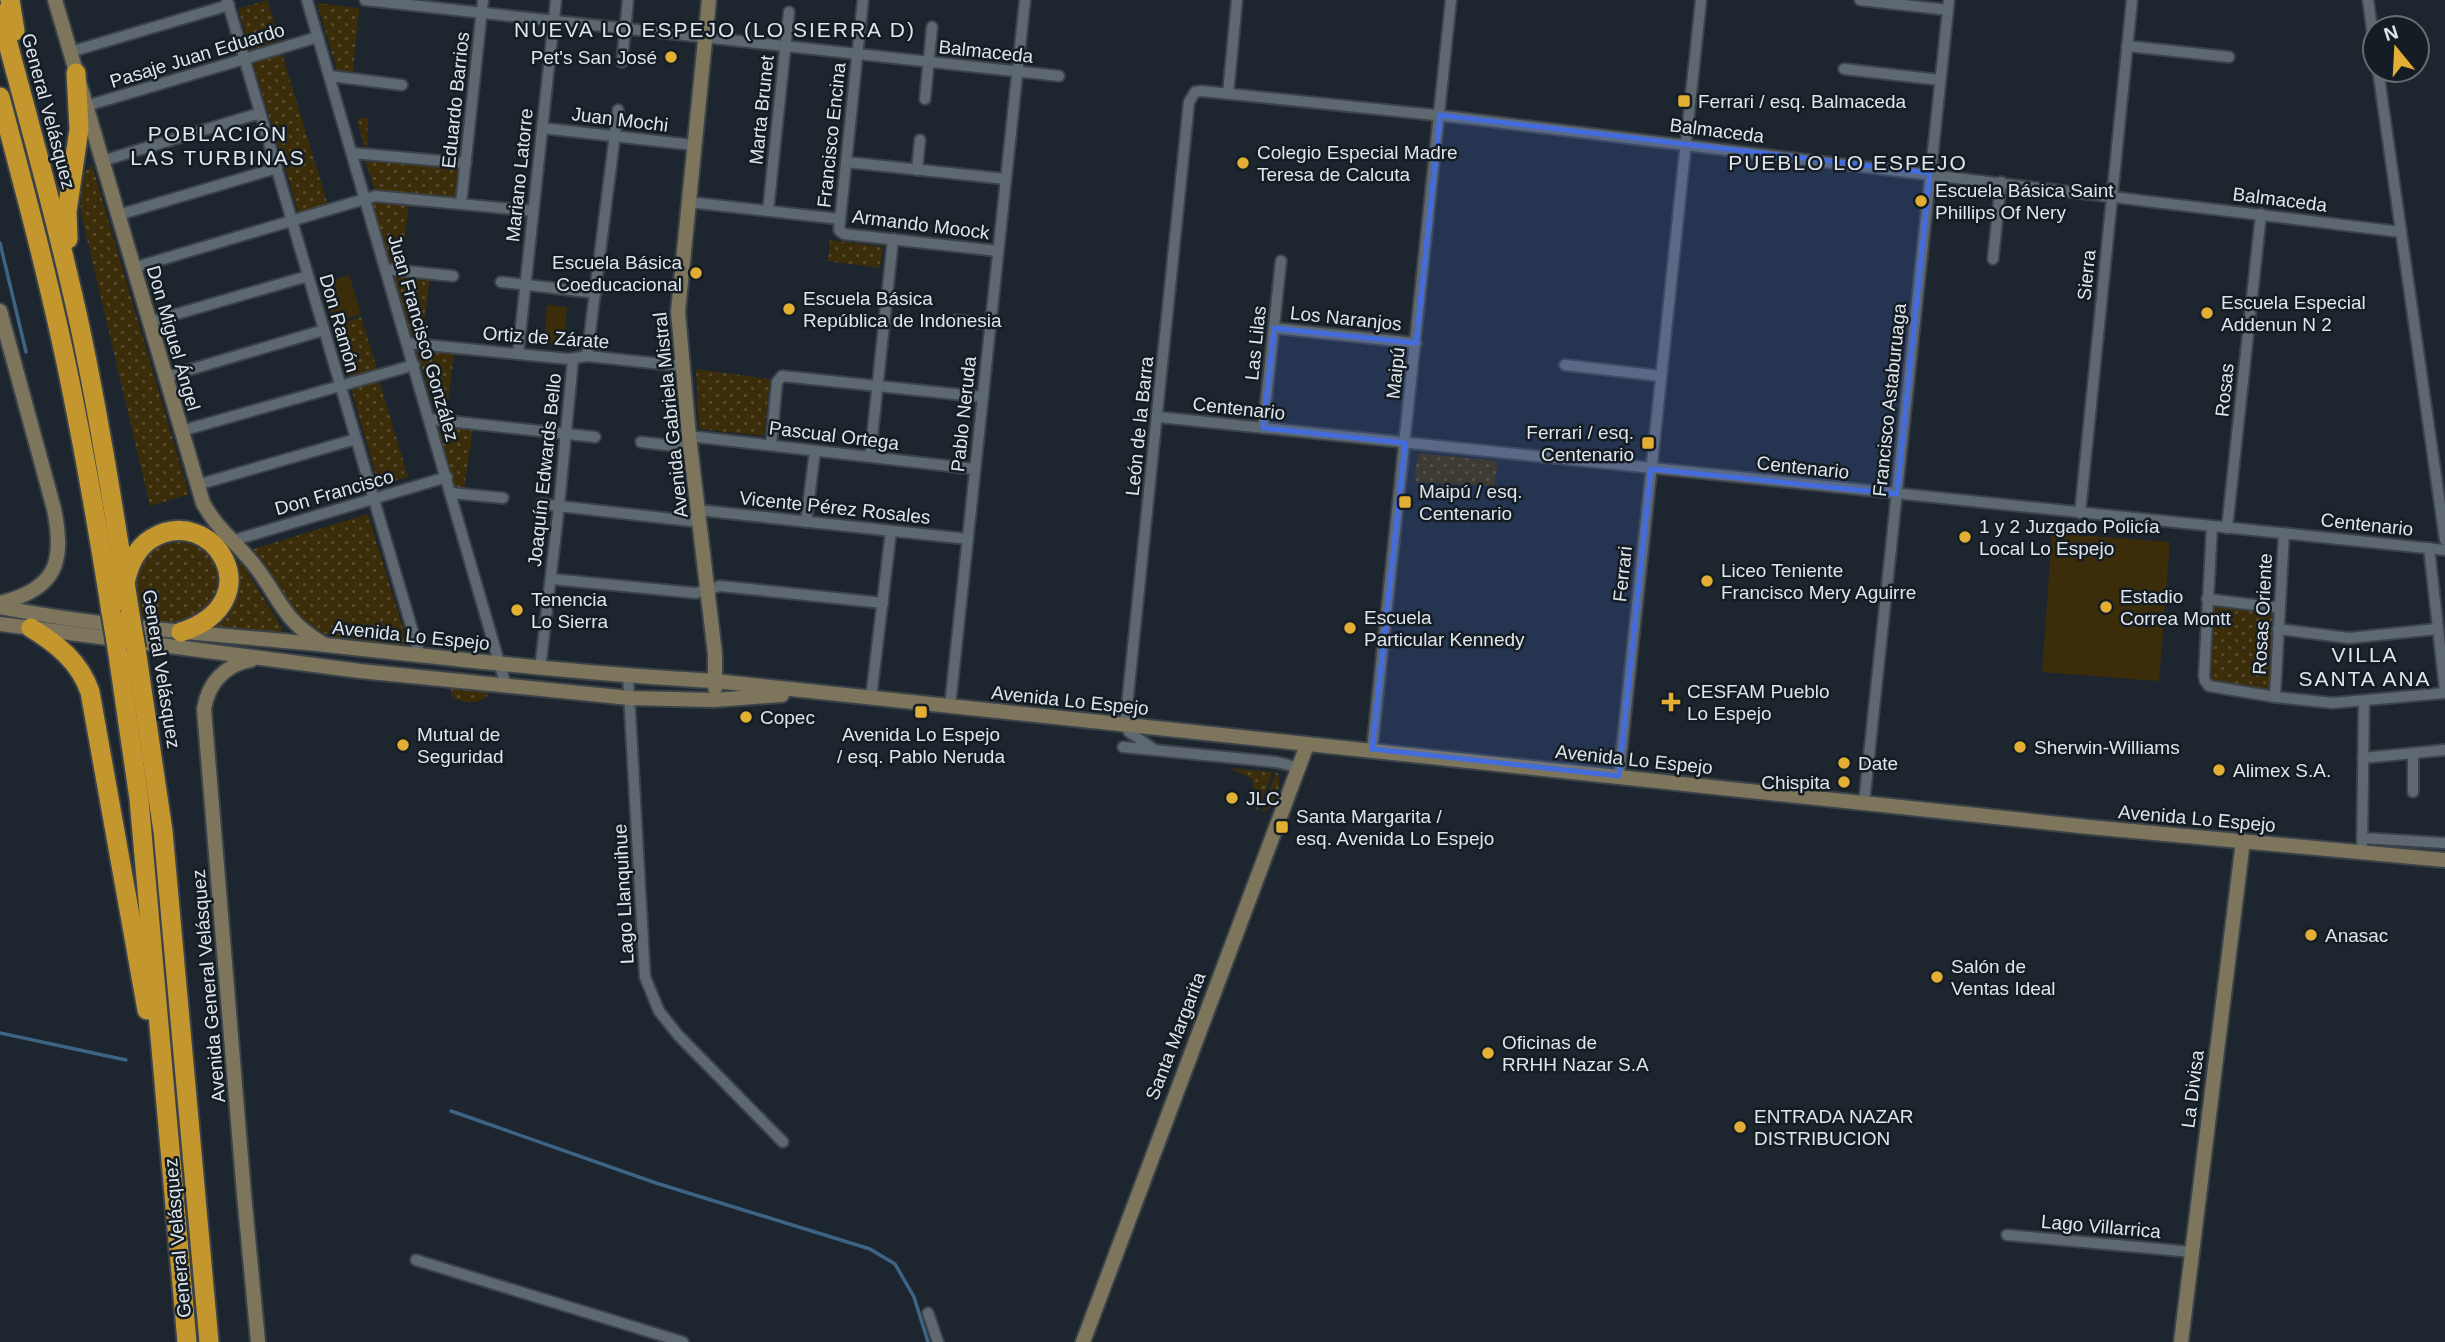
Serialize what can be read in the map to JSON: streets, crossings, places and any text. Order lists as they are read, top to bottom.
{
  "streets": {
    "highway": ["General Velásquez"],
    "main road": [
      "Don Miguel Ángel",
      "Avenida Gabriela Mistral",
      "Avenida Lo Espejo",
      "Avenida General Velásquez",
      "Santa Margarita",
      "La Divisa"
    ],
    "street": [
      "Balmaceda",
      "Pasaje Juan Eduardo",
      "Eduardo Barrios",
      "Marta Brunet",
      "Juan Mochi",
      "Francisco Encina",
      "Mariano Latorre",
      "Armando Moock",
      "Sierra",
      "Los Naranjos",
      "Don Ramón",
      "Ortiz de Zárate",
      "Juan Francisco González",
      "Las Lilas",
      "Maipú",
      "Rosas",
      "Francisco Astaburuaga",
      "Centenario",
      "Pablo Neruda",
      "León de la Barra",
      "Pascual Ortega",
      "Joaquín Edwards Bello",
      "Don Francisco",
      "Vicente Pérez Rosales",
      "Ferrari",
      "Rosas Oriente",
      "Lago Llanquihue",
      "Lago Villarrica"
    ]
  },
  "crossings": [
    ["Balmaceda", "Eduardo Barrios"],
    ["Balmaceda", "Marta Brunet"],
    ["Balmaceda", "Francisco Encina"],
    ["Balmaceda", "Mariano Latorre"],
    ["Balmaceda", "Sierra"],
    ["Balmaceda", "Maipú"],
    ["Balmaceda", "Rosas"],
    ["Balmaceda", "Francisco Astaburuaga"],
    ["Balmaceda", "Pablo Neruda"],
    ["Balmaceda", "Avenida Gabriela Mistral"],
    ["Balmaceda", "León de la Barra"],
    ["Balmaceda", "Ferrari"],
    ["Pasaje Juan Eduardo", "Don Ramón"],
    ["Pasaje Juan Eduardo", "Don Miguel Ángel"],
    ["Pasaje Juan Eduardo", "Juan Francisco González"],
    ["Marta Brunet", "Armando Moock"],
    ["Juan Mochi", "Mariano Latorre"],
    ["Juan Mochi", "Avenida Gabriela Mistral"],
    ["Juan Mochi", "Joaquín Edwards Bello"],
    ["Francisco Encina", "Armando Moock"],
    ["Mariano Latorre", "Ortiz de Zárate"],
    ["Armando Moock", "Pablo Neruda"],
    ["Armando Moock", "Avenida Gabriela Mistral"],
    ["Sierra", "Centenario"],
    ["Los Naranjos", "Las Lilas"],
    ["Los Naranjos", "Maipú"],
    ["Don Ramón", "Don Francisco"],
    ["Don Ramón", "Avenida Lo Espejo"],
    ["Ortiz de Zárate", "Juan Francisco González"],
    ["Ortiz de Zárate", "Avenida Gabriela Mistral"],
    ["Ortiz de Zárate", "Joaquín Edwards Bello"],
    ["Don Miguel Ángel", "Don Francisco"],
    ["Don Miguel Ángel", "Avenida Lo Espejo"],
    ["Juan Francisco González", "Don Francisco"],
    ["Juan Francisco González", "Avenida Lo Espejo"],
    ["Las Lilas", "Centenario"],
    ["Maipú", "Centenario"],
    ["Maipú", "Avenida Lo Espejo"],
    ["Rosas", "Centenario"],
    ["Francisco Astaburuaga", "Centenario"],
    ["Francisco Astaburuaga", "Avenida Lo Espejo"],
    ["Centenario", "León de la Barra"],
    ["Centenario", "Ferrari"],
    ["Centenario", "Rosas Oriente"],
    ["Pablo Neruda", "Pascual Ortega"],
    ["Pablo Neruda", "Vicente Pérez Rosales"],
    ["Pablo Neruda", "Avenida Lo Espejo"],
    ["Avenida Gabriela Mistral", "Pascual Ortega"],
    ["Avenida Gabriela Mistral", "Vicente Pérez Rosales"],
    ["Avenida Gabriela Mistral", "Avenida Lo Espejo"],
    ["León de la Barra", "Avenida Lo Espejo"],
    ["Joaquín Edwards Bello", "Vicente Pérez Rosales"],
    ["Joaquín Edwards Bello", "Avenida Lo Espejo"],
    ["Ferrari", "Avenida Lo Espejo"],
    ["Avenida Lo Espejo", "Lago Llanquihue"],
    ["Avenida Lo Espejo", "Avenida General Velásquez"],
    ["Avenida Lo Espejo", "Santa Margarita"],
    ["Avenida Lo Espejo", "La Divisa"],
    ["La Divisa", "Lago Villarrica"]
  ],
  "districts": [
    "NUEVA LO ESPEJO (LO SIERRA D)",
    "POBLACIÓN LAS TURBINAS",
    "PUEBLO LO ESPEJO",
    "VILLA SANTA ANA"
  ],
  "places": {
    "other": [
      "Pet's San José",
      "Colegio Especial Madre Teresa de Calcuta",
      "Escuela Básica Saint Phillips Of Nery",
      "Escuela Básica Coeducacional",
      "Escuela Básica República de Indonesia",
      "Escuela Especial Addenun N 2",
      "1 y 2 Juzgado Policía Local Lo Espejo",
      "Liceo Teniente Francisco Mery Aguirre",
      "Estadio Correa Montt",
      "Tenencia Lo Sierra",
      "Escuela Particular Kennedy",
      "Copec",
      "Mutual de Seguridad",
      "Sherwin-Williams",
      "Date",
      "Alimex S.A.",
      "Chispita",
      "JLC",
      "Anasac",
      "Salón de Ventas Ideal",
      "Oficinas de RRHH Nazar S.A",
      "ENTRADA NAZAR DISTRIBUCION"
    ],
    "transit": [
      "Ferrari / esq. Balmaceda",
      "Ferrari / esq. Centenario",
      "Maipú / esq. Centenario",
      "Avenida Lo Espejo / esq. Pablo Neruda",
      "Santa Margarita / esq. Avenida Lo Espejo"
    ],
    "health": ["CESFAM Pueblo Lo Espejo"]
  },
  "north": "top"
}
